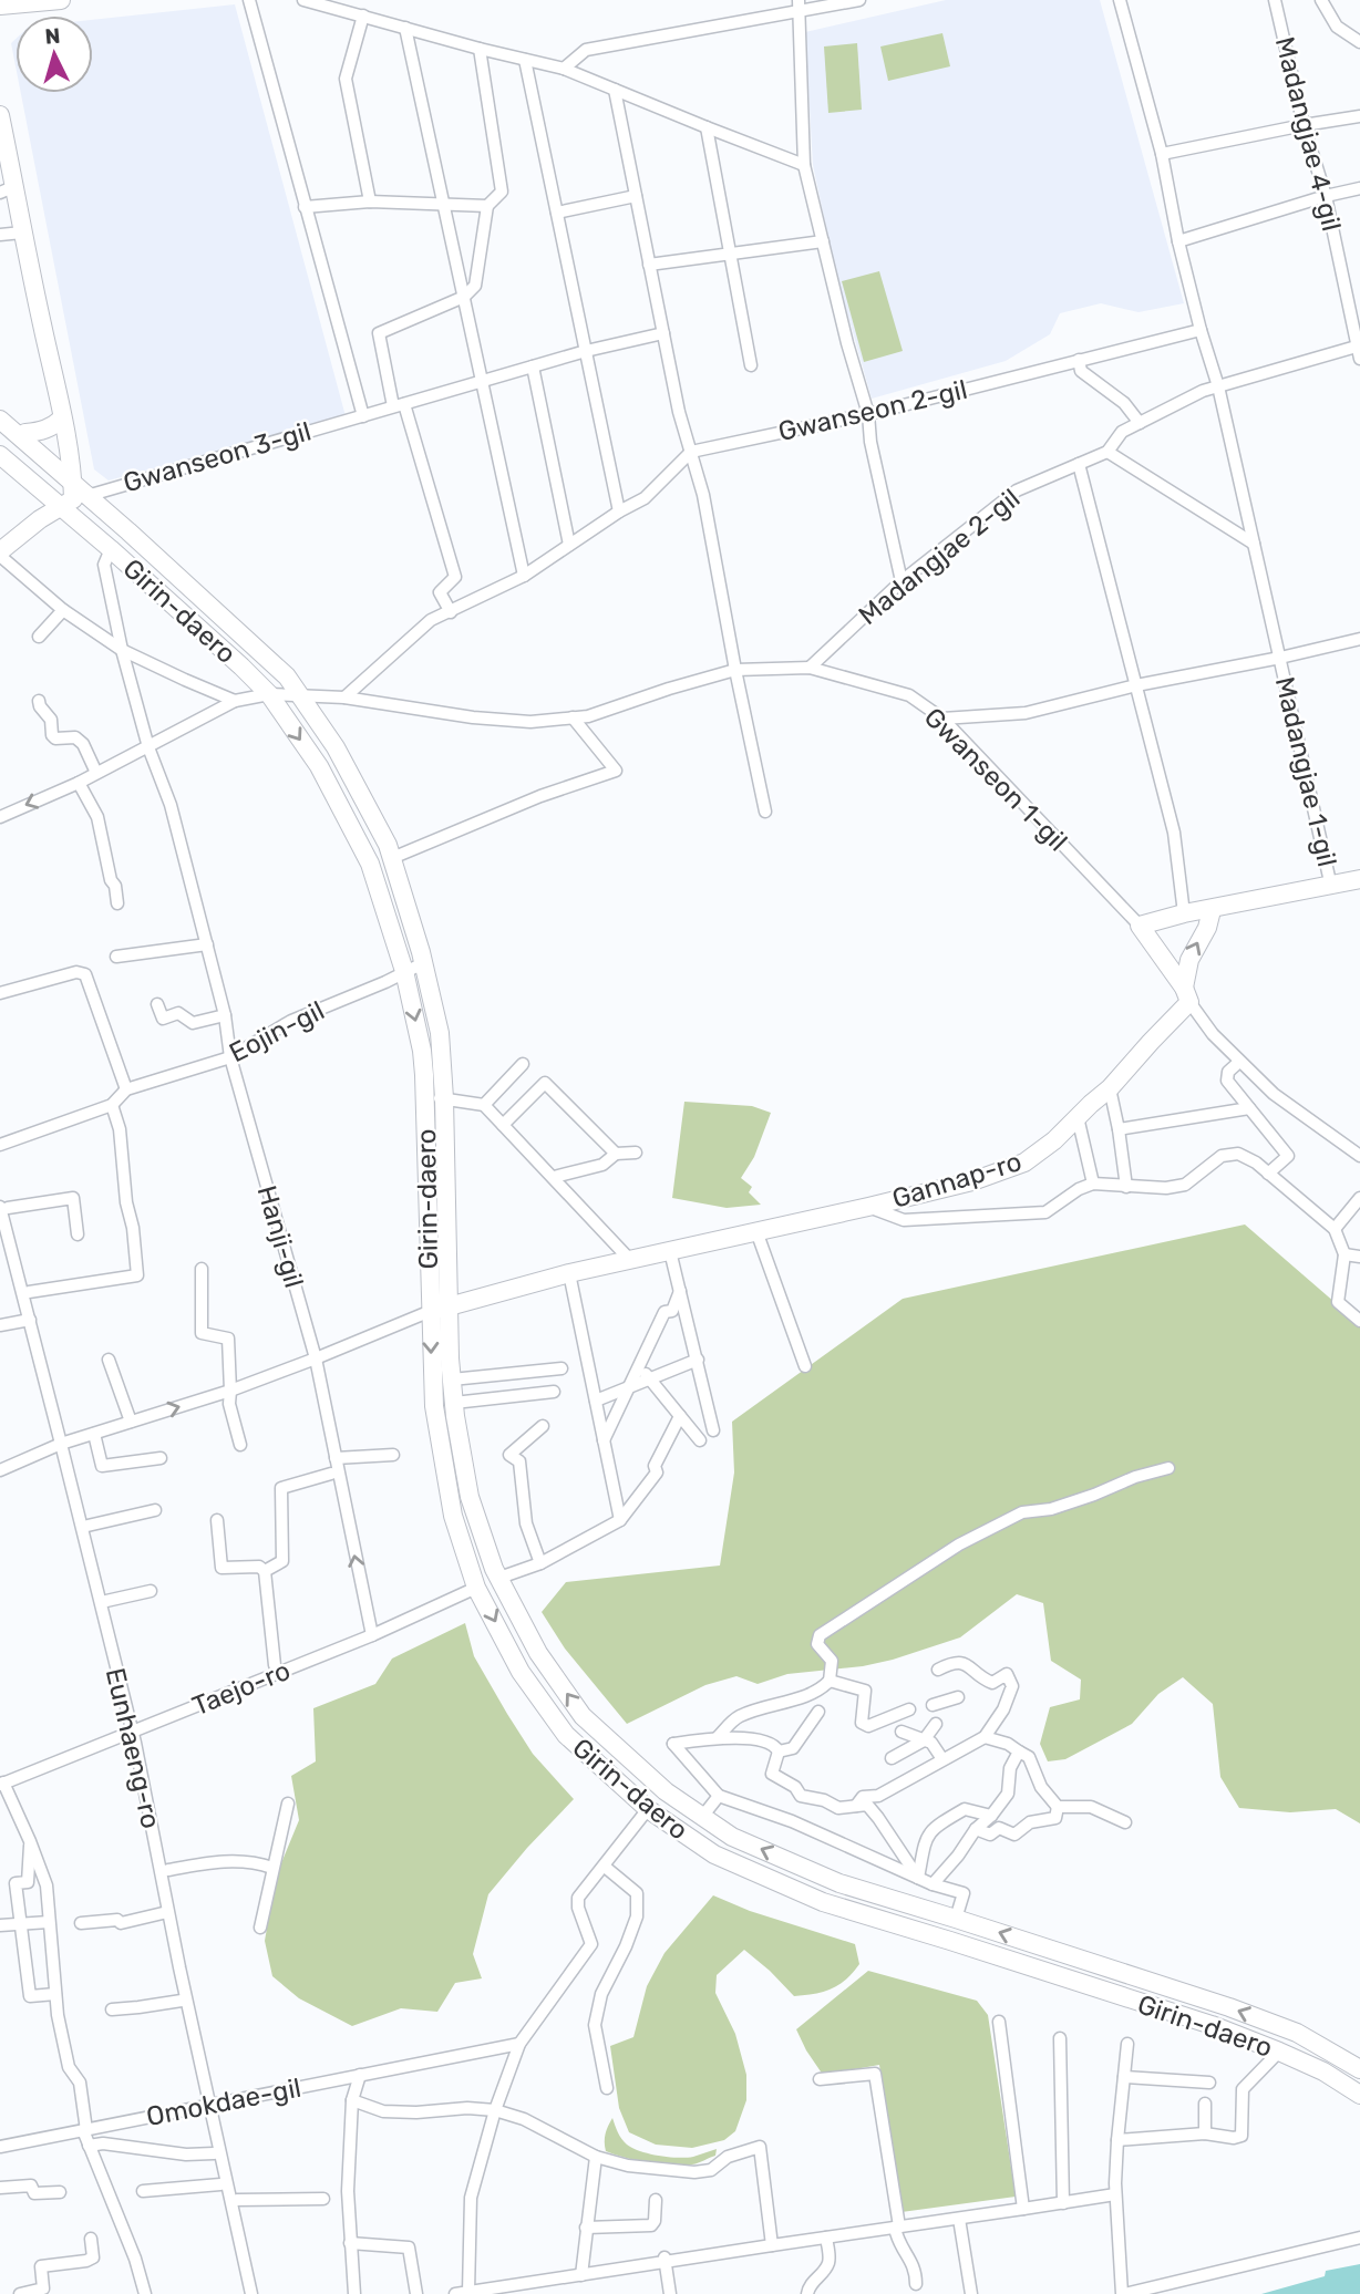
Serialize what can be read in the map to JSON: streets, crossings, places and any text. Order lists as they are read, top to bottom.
{
  "streets": {
    "street": [
      "Madangjae 4-gil",
      "Gwanseon 2-gil",
      "Gwanseon 3-gil",
      "Madangjae 2-gil",
      "Girin-daero",
      "Madangjae 1-gil",
      "Gwanseon 1-gil",
      "Eojin-gil",
      "Gannap-ro",
      "Hanji-gil",
      "Taejo-ro",
      "Eunhaeng-ro",
      "Omokdae-gil"
    ]
  },
  "crossings": [
    ["Madangjae 4-gil", "Madangjae 2-gil"],
    ["Gwanseon 3-gil", "Girin-daero"],
    ["Madangjae 2-gil", "Gwanseon 1-gil"],
    ["Girin-daero", "Gwanseon 1-gil"],
    ["Girin-daero", "Eojin-gil"],
    ["Girin-daero", "Gannap-ro"],
    ["Girin-daero", "Hanji-gil"],
    ["Girin-daero", "Taejo-ro"],
    ["Madangjae 1-gil", "Gwanseon 1-gil"],
    ["Gwanseon 1-gil", "Gannap-ro"],
    ["Eojin-gil", "Hanji-gil"],
    ["Hanji-gil", "Taejo-ro"],
    ["Taejo-ro", "Eunhaeng-ro"],
    ["Eunhaeng-ro", "Omokdae-gil"]
  ],
  "north": "top"
}
